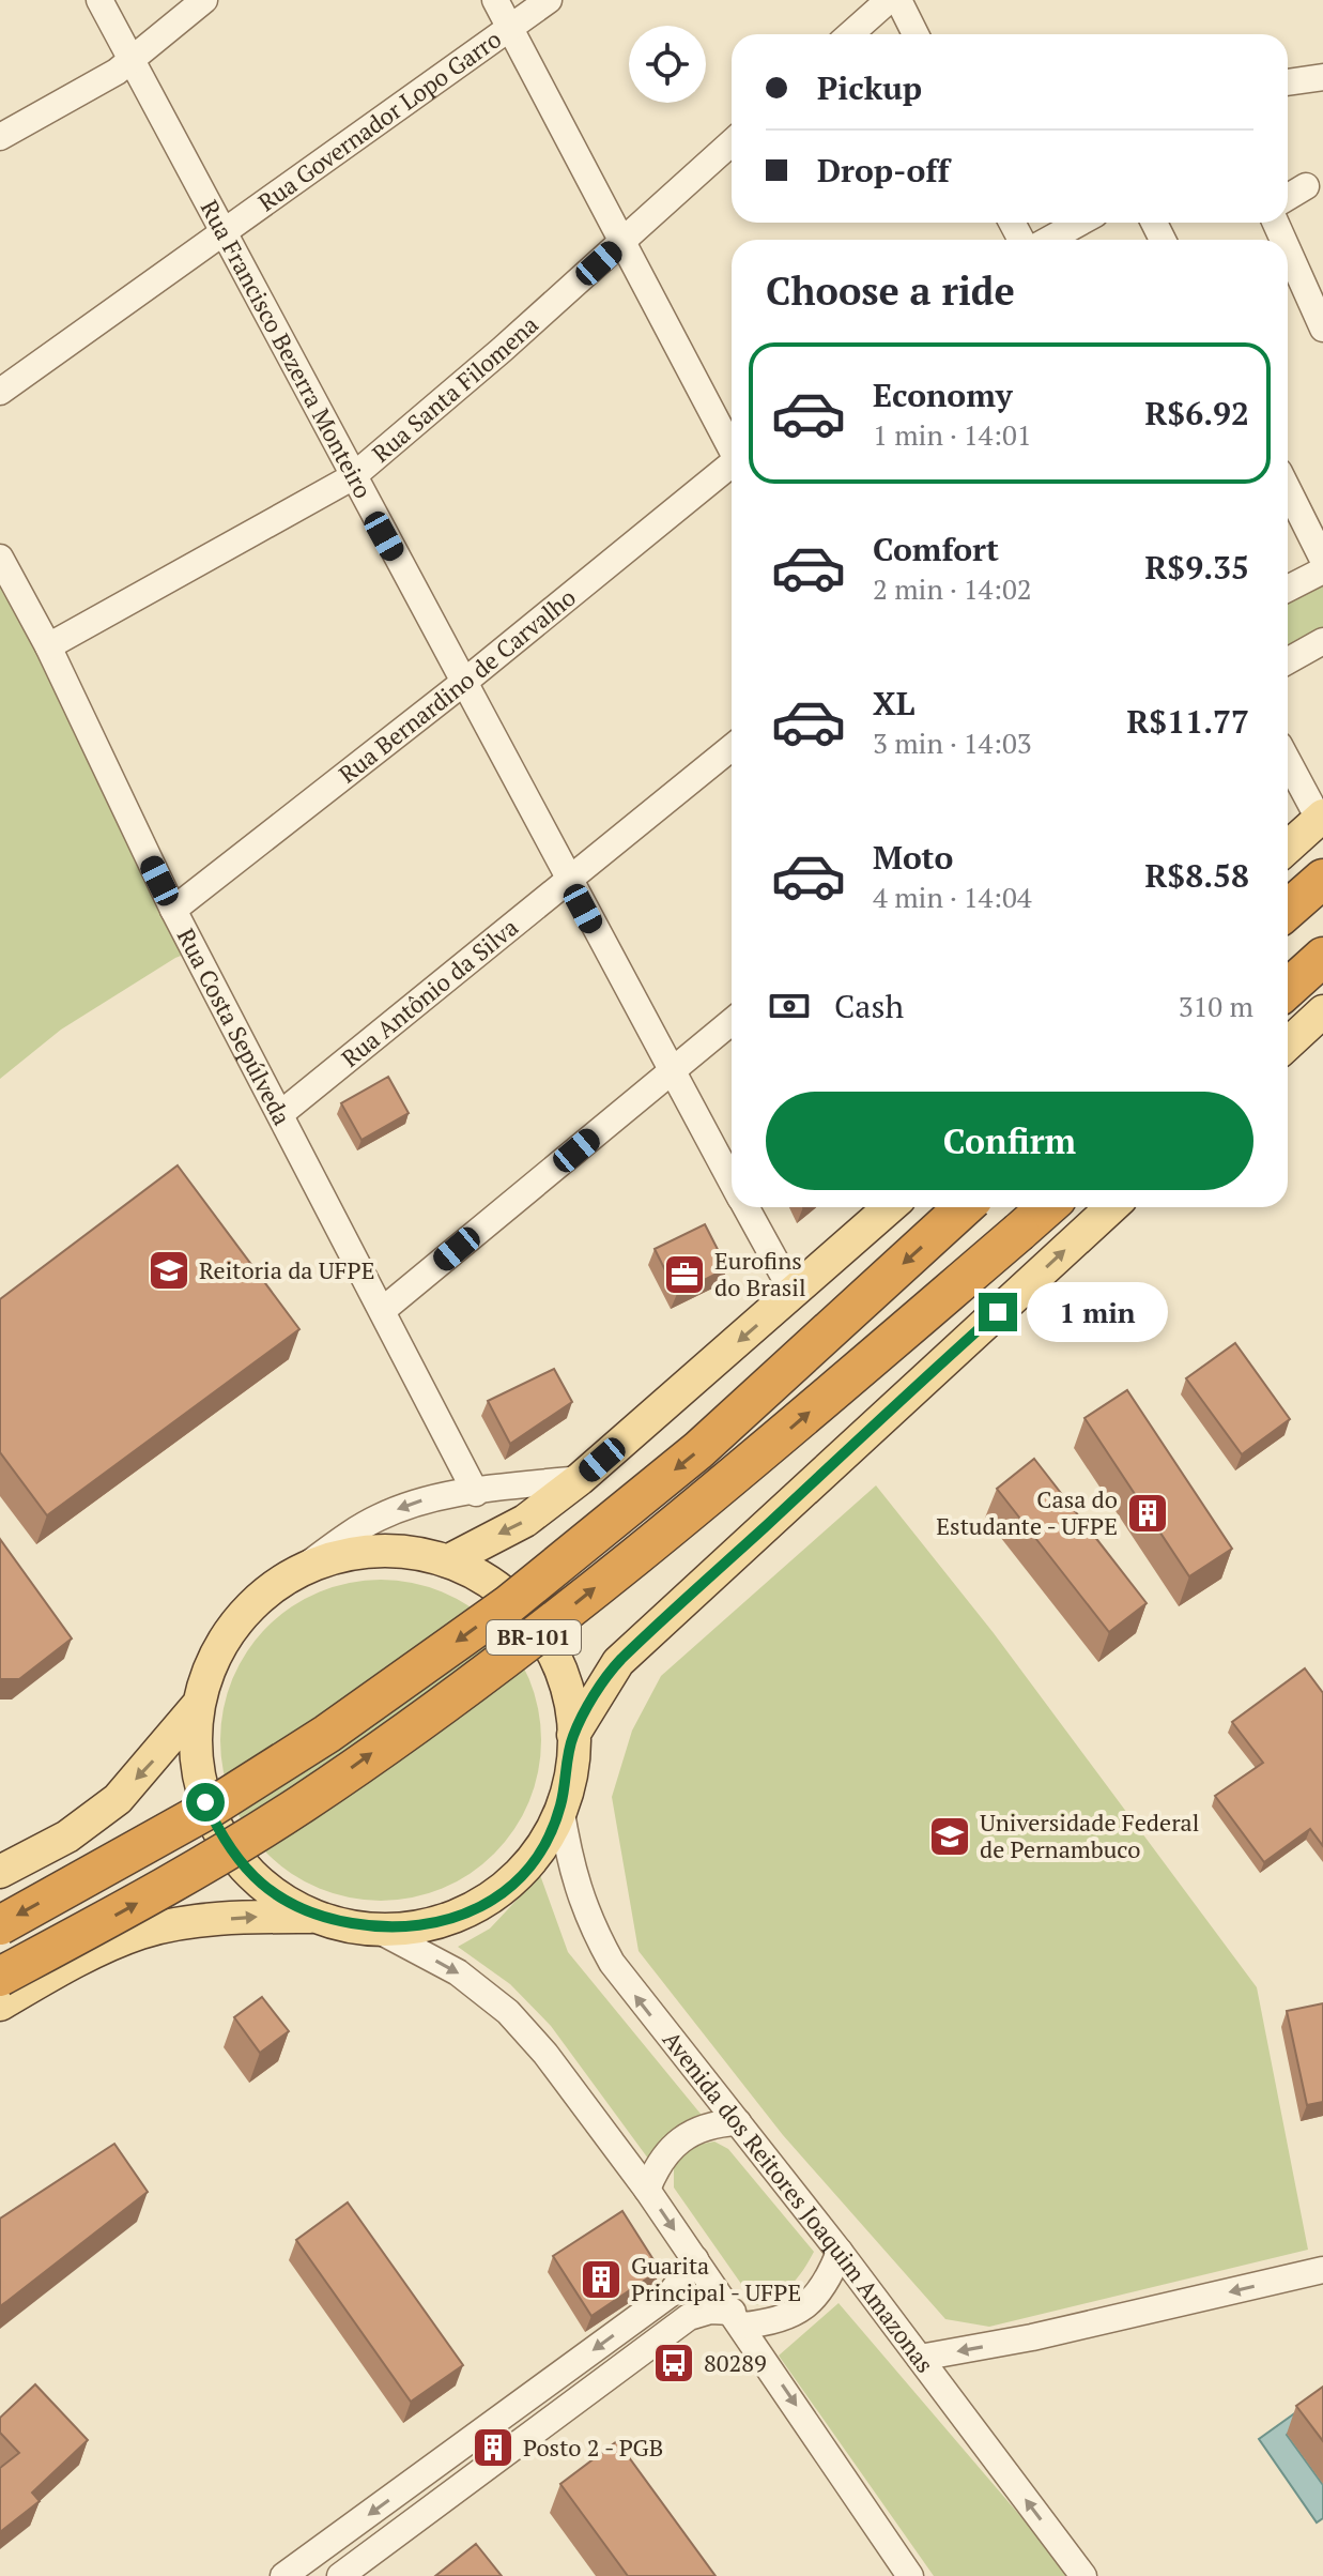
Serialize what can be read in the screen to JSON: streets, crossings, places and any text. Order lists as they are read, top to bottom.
{
  "streets": {
    "highway": ["BR-101"],
    "street": [
      "Rua Governador Lopo Garro",
      "Rua Francisco Bezerra Monteiro",
      "Rua Santa Filomena",
      "Rua Bernardino de Carvalho",
      "Rua Antônio da Silva",
      "Rua Costa Sepúlveda",
      "Avenida dos Reitores Joaquim Amazonas"
    ]
  },
  "crossings": [
    ["Rua Governador Lopo Garro", "Rua Francisco Bezerra Monteiro"],
    ["Rua Francisco Bezerra Monteiro", "Rua Santa Filomena"],
    ["Rua Francisco Bezerra Monteiro", "Rua Bernardino de Carvalho"],
    ["Rua Francisco Bezerra Monteiro", "Rua Antônio da Silva"],
    ["Rua Santa Filomena", "Rua Costa Sepúlveda"],
    ["Rua Bernardino de Carvalho", "Rua Costa Sepúlveda"],
    ["Rua Antônio da Silva", "Rua Costa Sepúlveda"]
  ],
  "places": {
    "school or university": ["Reitoria da UFPE", "Universidade Federal de Pernambuco"],
    "office": ["Eurofins do Brasil"],
    "building": ["Casa do Estudante - UFPE", "Guarita Principal - UFPE", "Posto 2 - PGB"],
    "bus stop": ["80289"]
  },
  "page": {
    "banner": ["Pickup", "Drop-off"],
    "heading": "Choose a ride",
    "list": [
      {
        "name": "Economy",
        "note": "1 min · 14:01",
        "value": "R$6.92"
      },
      {
        "name": "Comfort",
        "note": "2 min · 14:02",
        "value": "R$9.35"
      },
      {
        "name": "XL",
        "note": "3 min · 14:03",
        "value": "R$11.77"
      },
      {
        "name": "Moto",
        "note": "4 min · 14:04",
        "value": "R$8.58"
      }
    ],
    "pay": ["Cash", "310 m"],
    "buttons": "Confirm",
    "bubble": "1 min"
  }
}
